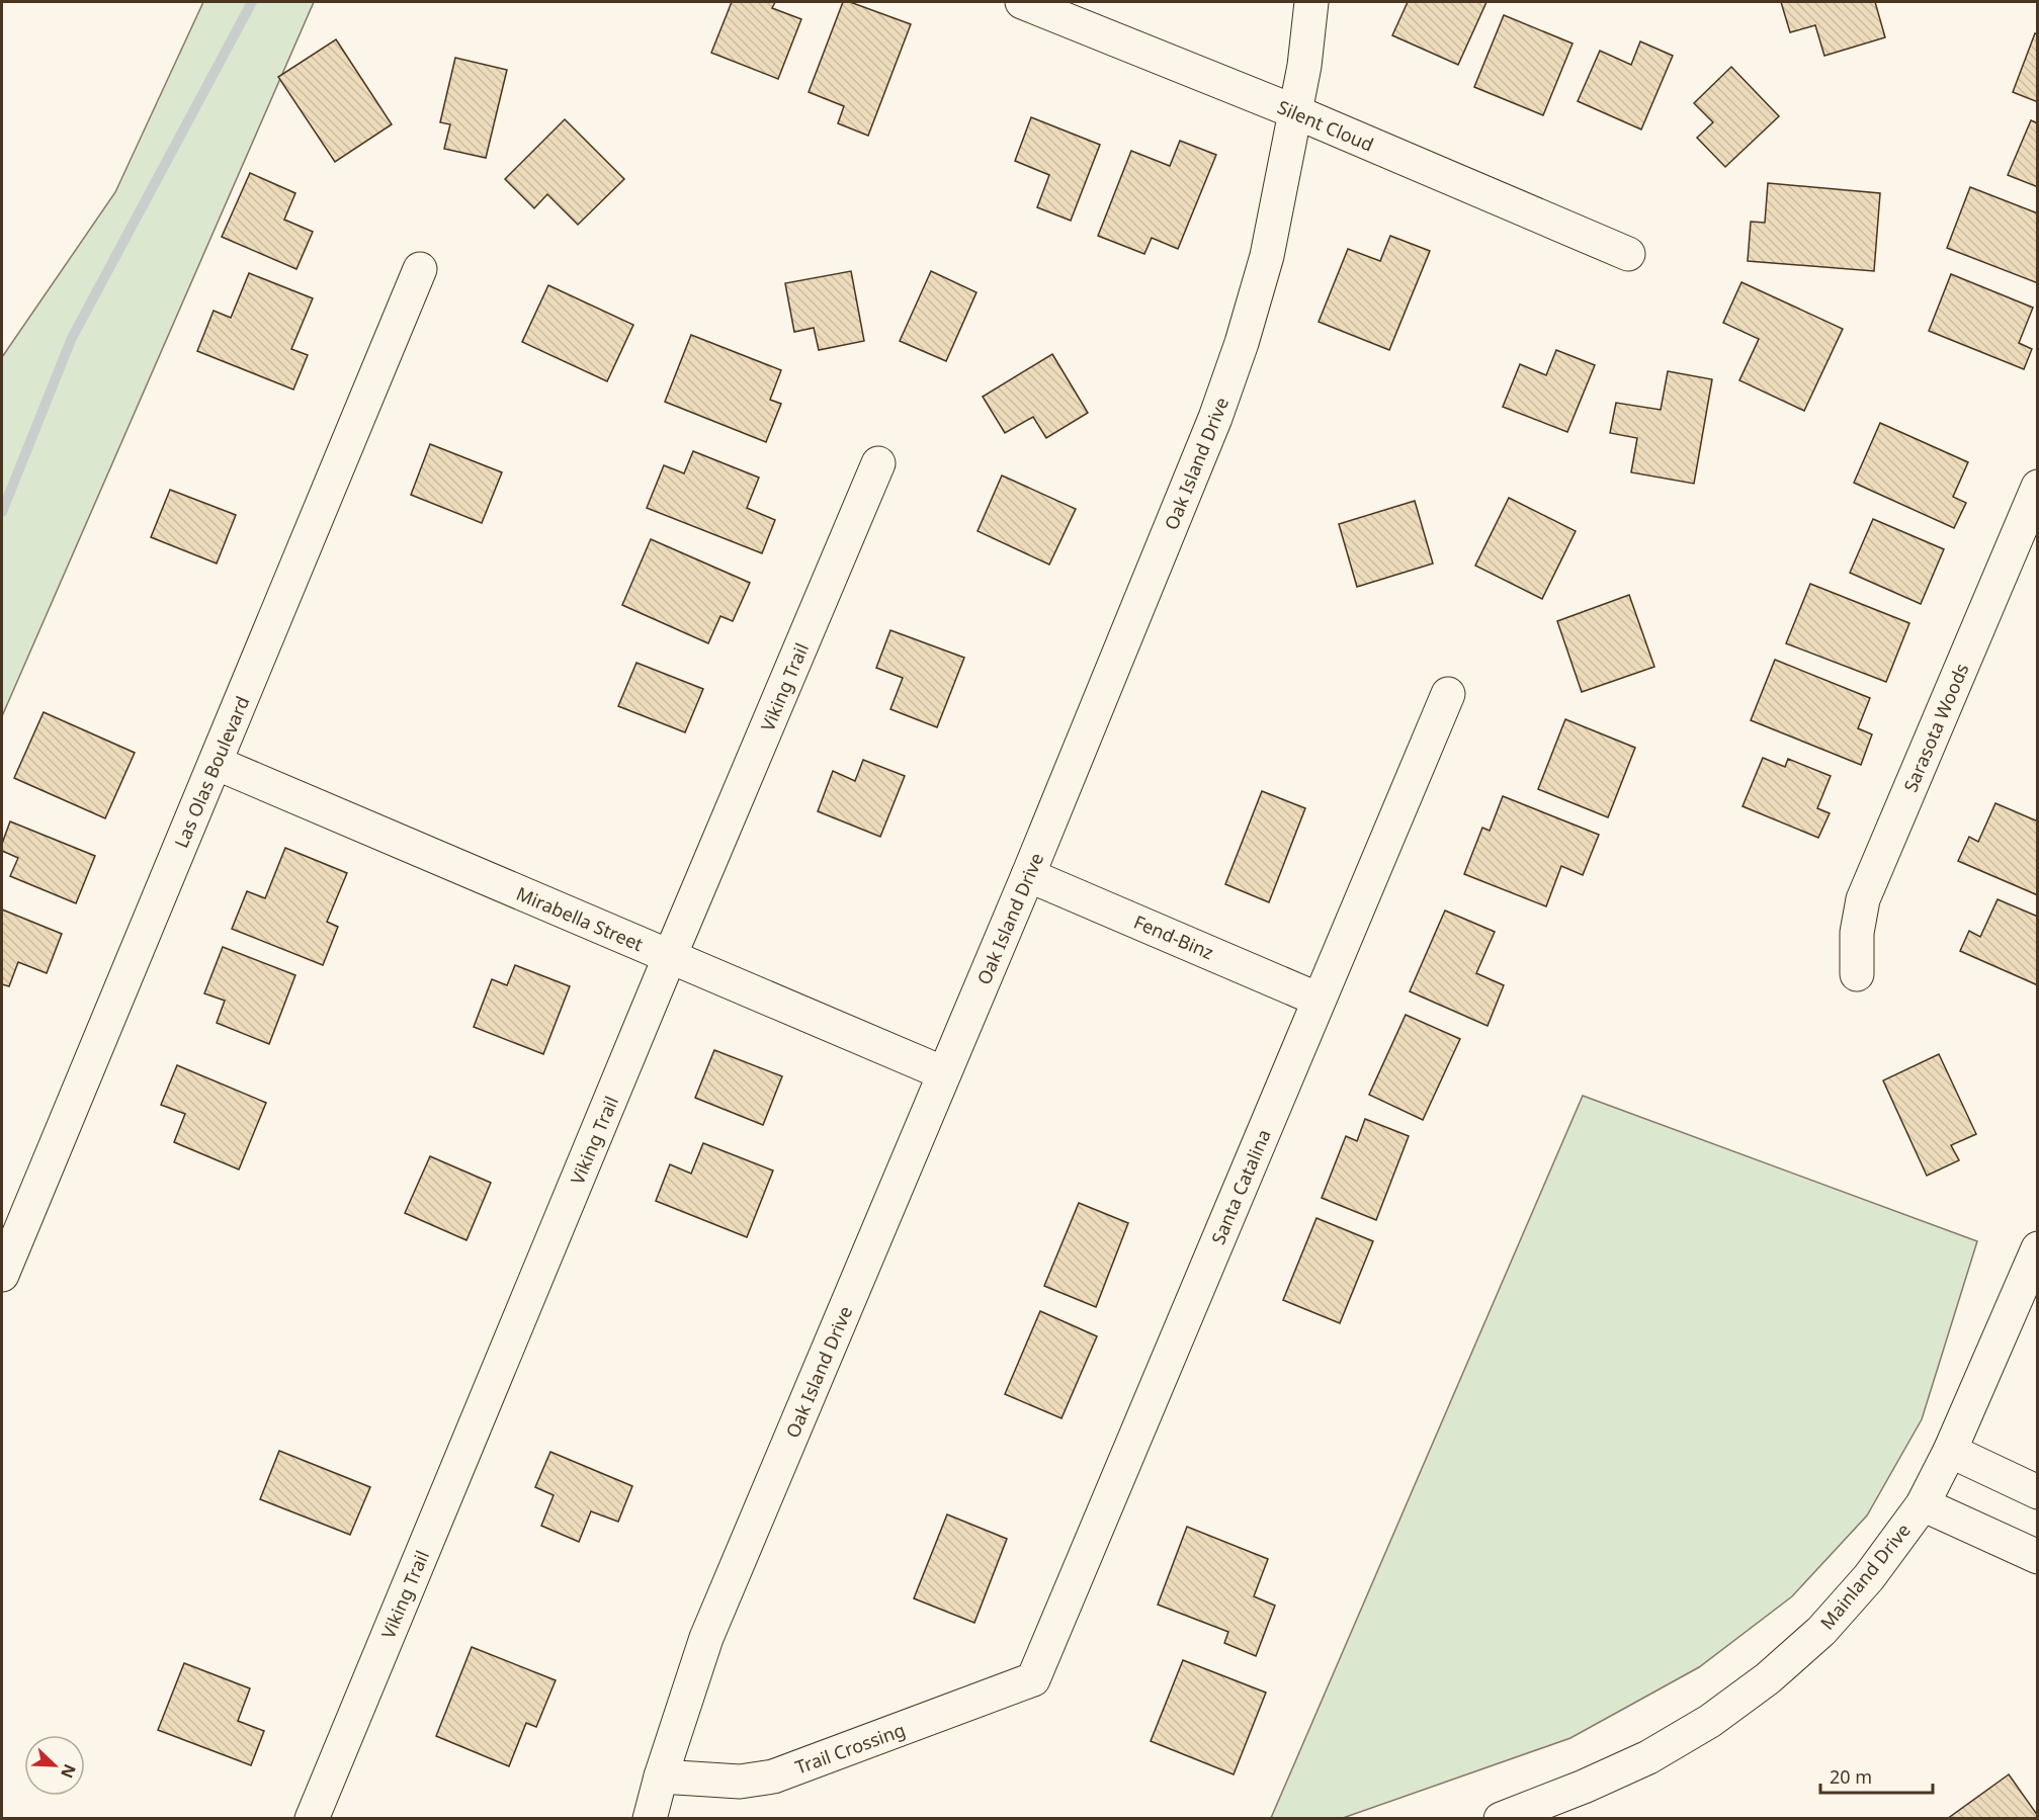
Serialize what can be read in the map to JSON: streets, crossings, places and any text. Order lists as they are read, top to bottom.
{
  "streets": {
    "street": [
      "Silent Cloud",
      "Oak Island Drive",
      "Viking Trail",
      "Sarasota Woods",
      "Las Olas Boulevard",
      "Mirabella Street",
      "Fend-Binz",
      "Santa Catalina",
      "Mainland Drive",
      "Trail Crossing"
    ]
  },
  "crossings": [
    ["Silent Cloud", "Oak Island Drive"],
    ["Oak Island Drive", "Mirabella Street"],
    ["Oak Island Drive", "Fend-Binz"],
    ["Oak Island Drive", "Trail Crossing"],
    ["Viking Trail", "Mirabella Street"],
    ["Las Olas Boulevard", "Mirabella Street"],
    ["Fend-Binz", "Santa Catalina"],
    ["Santa Catalina", "Trail Crossing"]
  ],
  "scale_bar": "20 m",
  "north": "bottom right"
}
